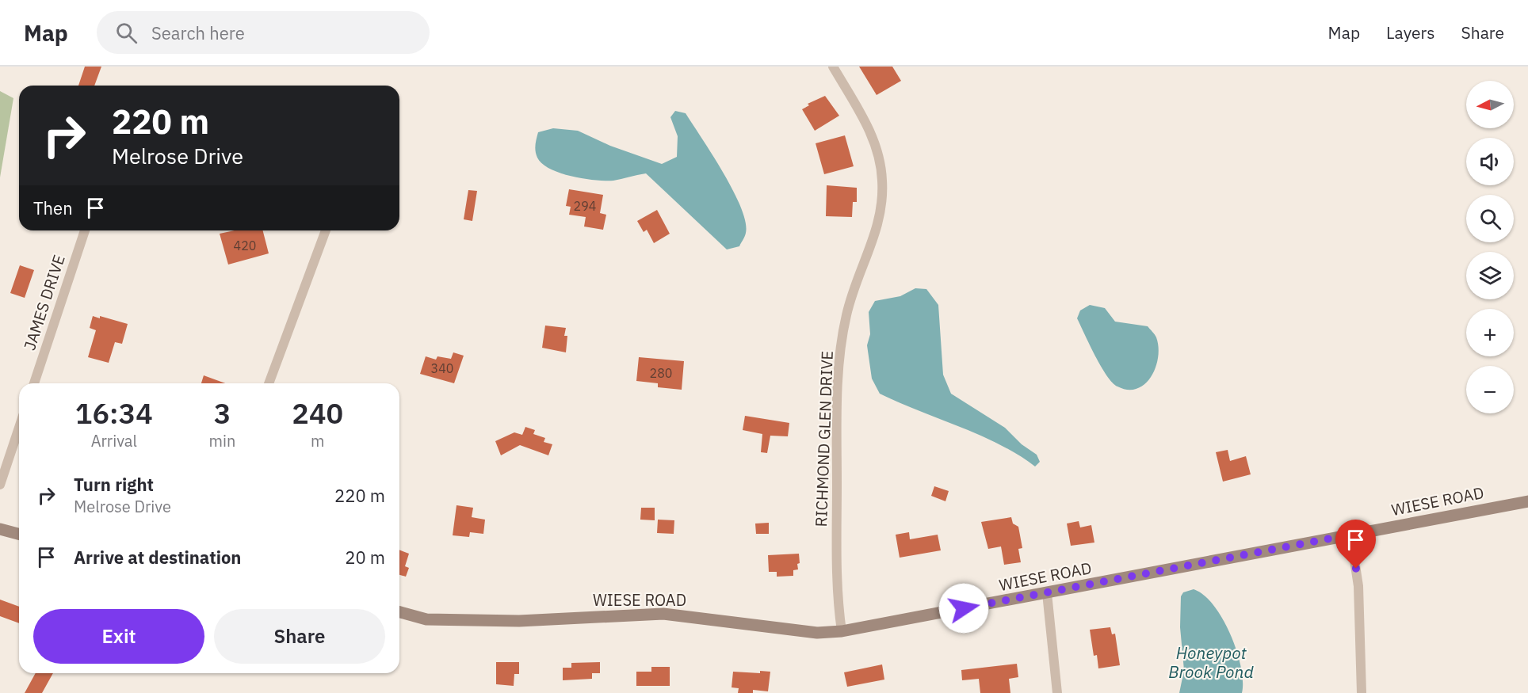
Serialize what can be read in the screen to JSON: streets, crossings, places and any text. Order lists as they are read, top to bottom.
{
  "streets": {
    "street": ["JAMES DRIVE", "RICHMOND GLEN DRIVE", "WIESE ROAD"]
  },
  "crossings": [
    ["RICHMOND GLEN DRIVE", "WIESE ROAD"]
  ],
  "water": ["Honeypot Brook Pond"],
  "house_numbers": [
    "294",
    "420",
    "340",
    "280"
  ],
  "north": "left",
  "page": {
    "header": "Map",
    "search": "Search here",
    "nav": ["Map", "Layers", "Share"],
    "map_buttons": ["+", "−"],
    "turn": ["220 m", "Melrose Drive"],
    "then": "Then",
    "eta": [
      "16:34",
      "Arrival",
      "3",
      "min",
      "240",
      "m"
    ],
    "list": [
      {
        "name": "Turn right",
        "note": "Melrose Drive",
        "value": "220 m"
      },
      {
        "name": "Arrive at destination",
        "value": "20 m"
      }
    ],
    "buttons": ["Exit", "Share"]
  }
}
